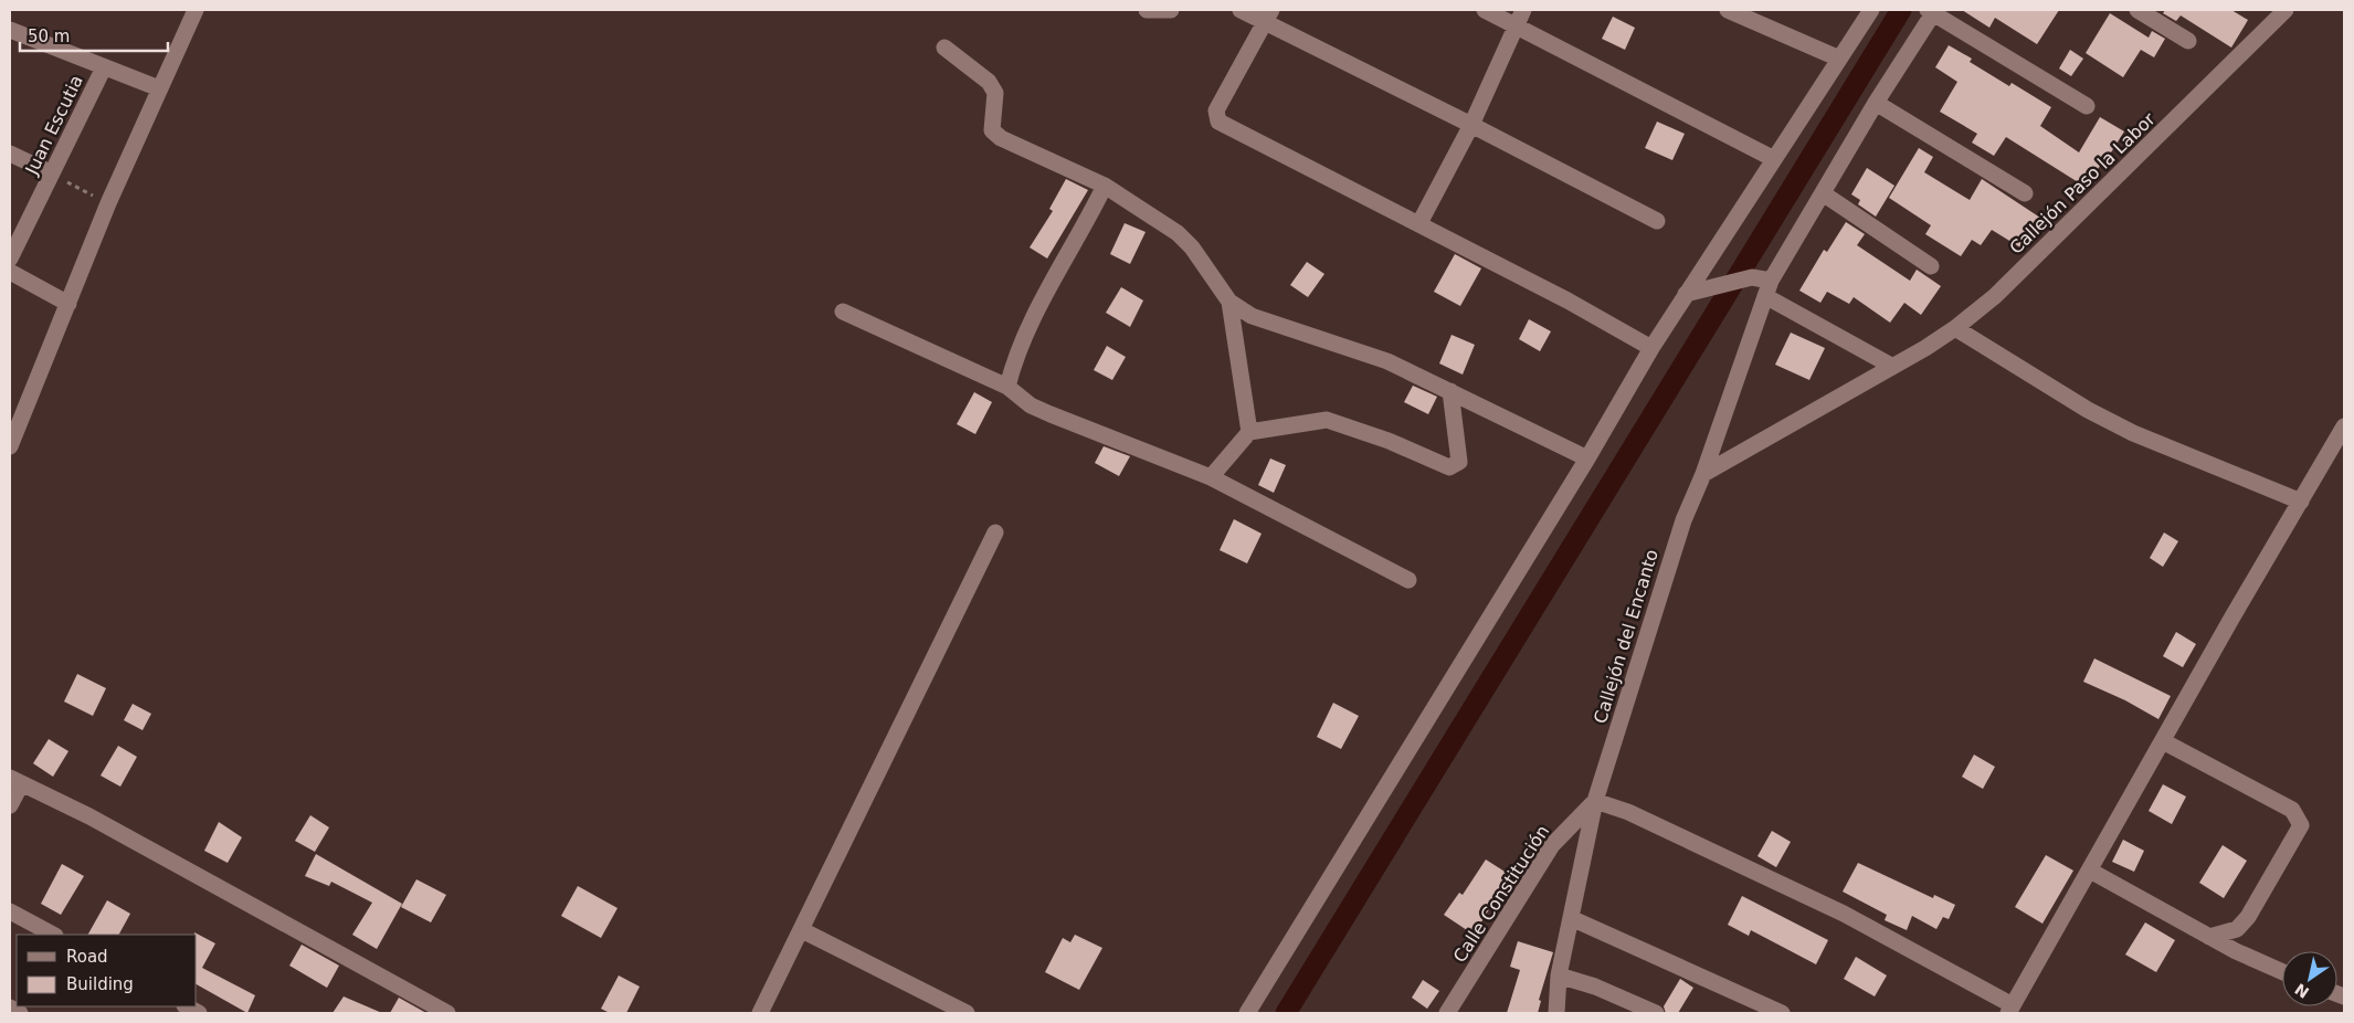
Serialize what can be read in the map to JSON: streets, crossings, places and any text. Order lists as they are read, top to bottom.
{
  "streets": {
    "street": [
      "Juan Escutia",
      "Callejón Paso la Labor",
      "Callejón del Encanto",
      "Calle Constitución"
    ]
  },
  "crossings": [
    ["Callejón Paso la Labor", "Callejón del Encanto"],
    ["Callejón del Encanto", "Calle Constitución"]
  ],
  "legend": ["Road", "Building"],
  "scale_bar": "50 m",
  "north": "bottom left"
}
